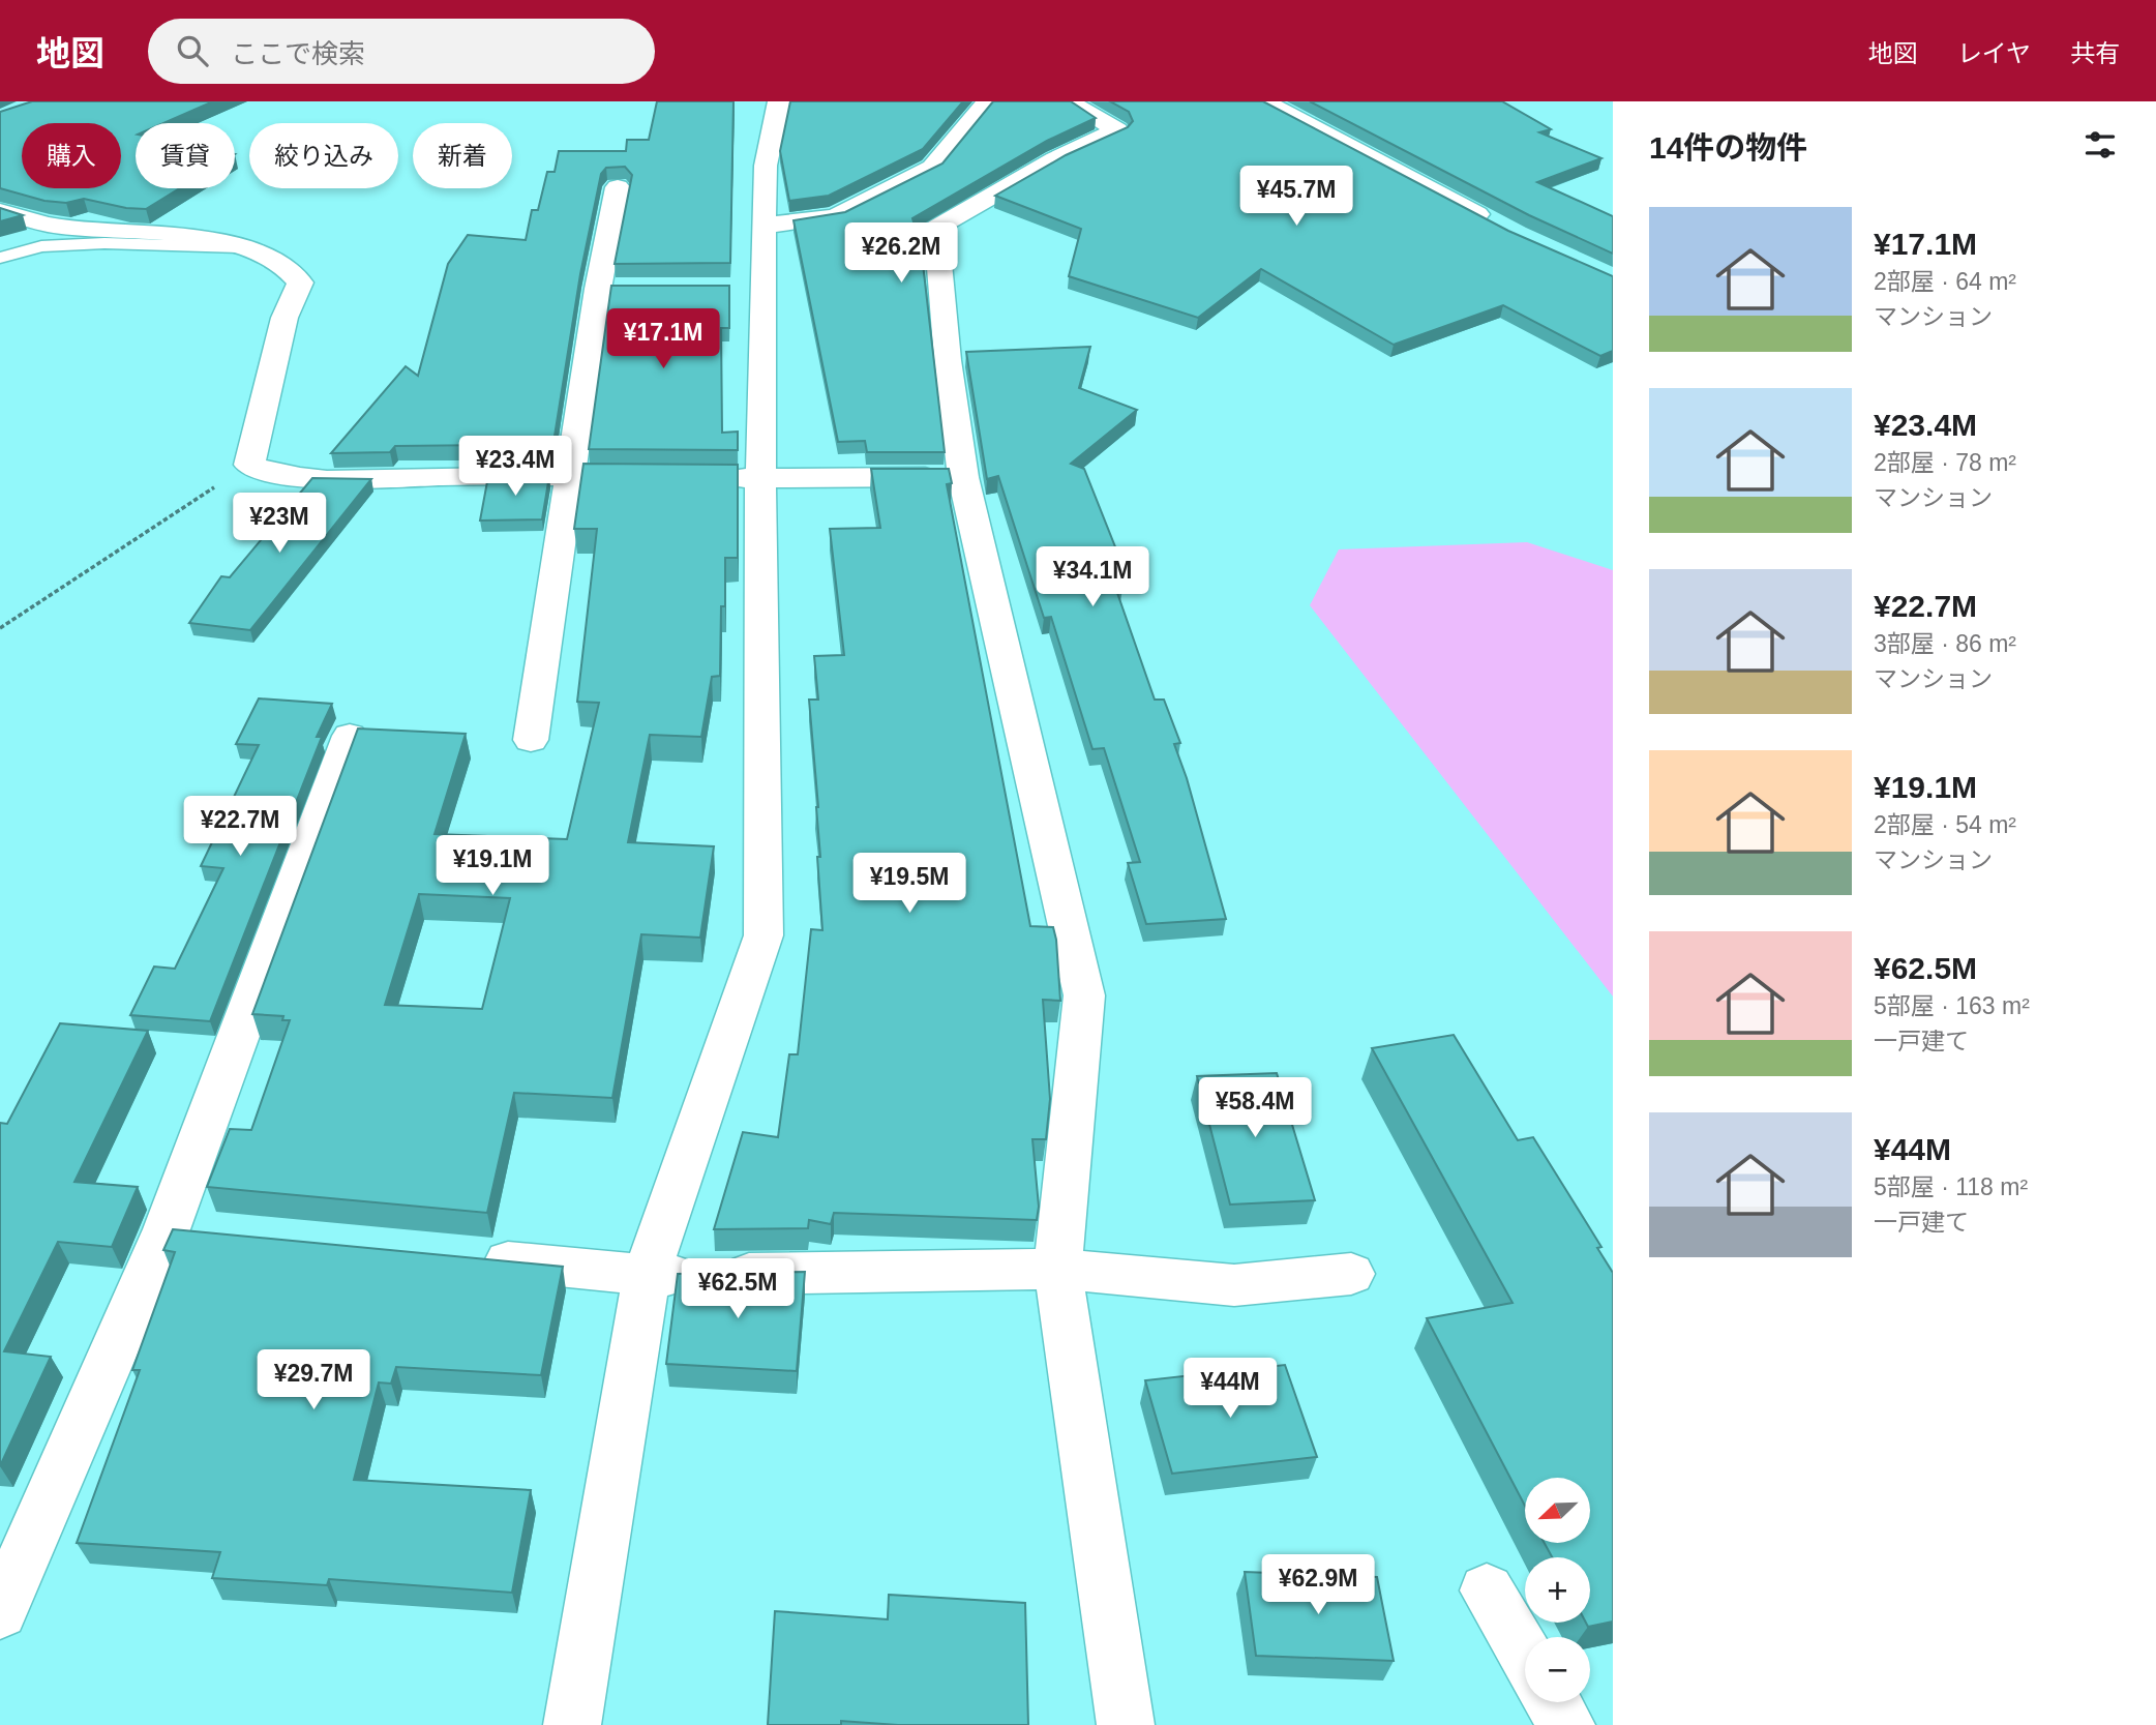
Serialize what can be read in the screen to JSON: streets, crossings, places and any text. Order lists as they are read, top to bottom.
{
  "north": "bottom left",
  "page": {
    "header": "地図",
    "search": "ここで検索",
    "nav": ["地図", "レイヤ", "共有"],
    "heading": "14件の物件",
    "chip": [
      "購入",
      "賃貸",
      "絞り込み",
      "新着"
    ],
    "price": [
      "¥45.7M",
      "¥26.2M",
      "¥17.1M",
      "¥23.4M",
      "¥23M",
      "¥34.1M",
      "¥22.7M",
      "¥19.1M",
      "¥19.5M",
      "¥58.4M",
      "¥62.5M",
      "¥29.7M",
      "¥44M",
      "¥62.9M"
    ],
    "list": [
      {
        "name": "¥17.1M",
        "note": "2部屋 · 64 m² · マンション"
      },
      {
        "name": "¥23.4M",
        "note": "2部屋 · 78 m² · マンション"
      },
      {
        "name": "¥22.7M",
        "note": "3部屋 · 86 m² · マンション"
      },
      {
        "name": "¥19.1M",
        "note": "2部屋 · 54 m² · マンション"
      },
      {
        "name": "¥62.5M",
        "note": "5部屋 · 163 m² · 一戸建て"
      },
      {
        "name": "¥44M",
        "note": "5部屋 · 118 m² · 一戸建て"
      }
    ],
    "map_buttons": ["+", "−"]
  }
}
